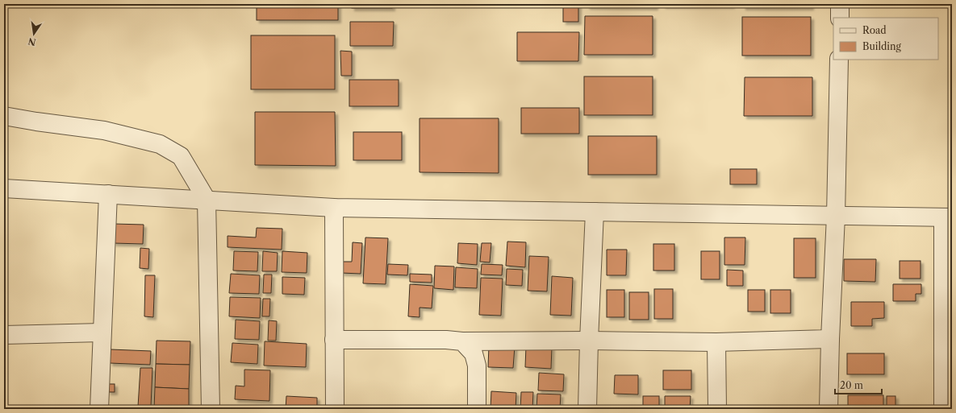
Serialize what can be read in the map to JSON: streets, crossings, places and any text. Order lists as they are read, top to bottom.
{
  "legend": ["Road", "Building"],
  "scale_bar": "20 m",
  "north": "bottom"
}
